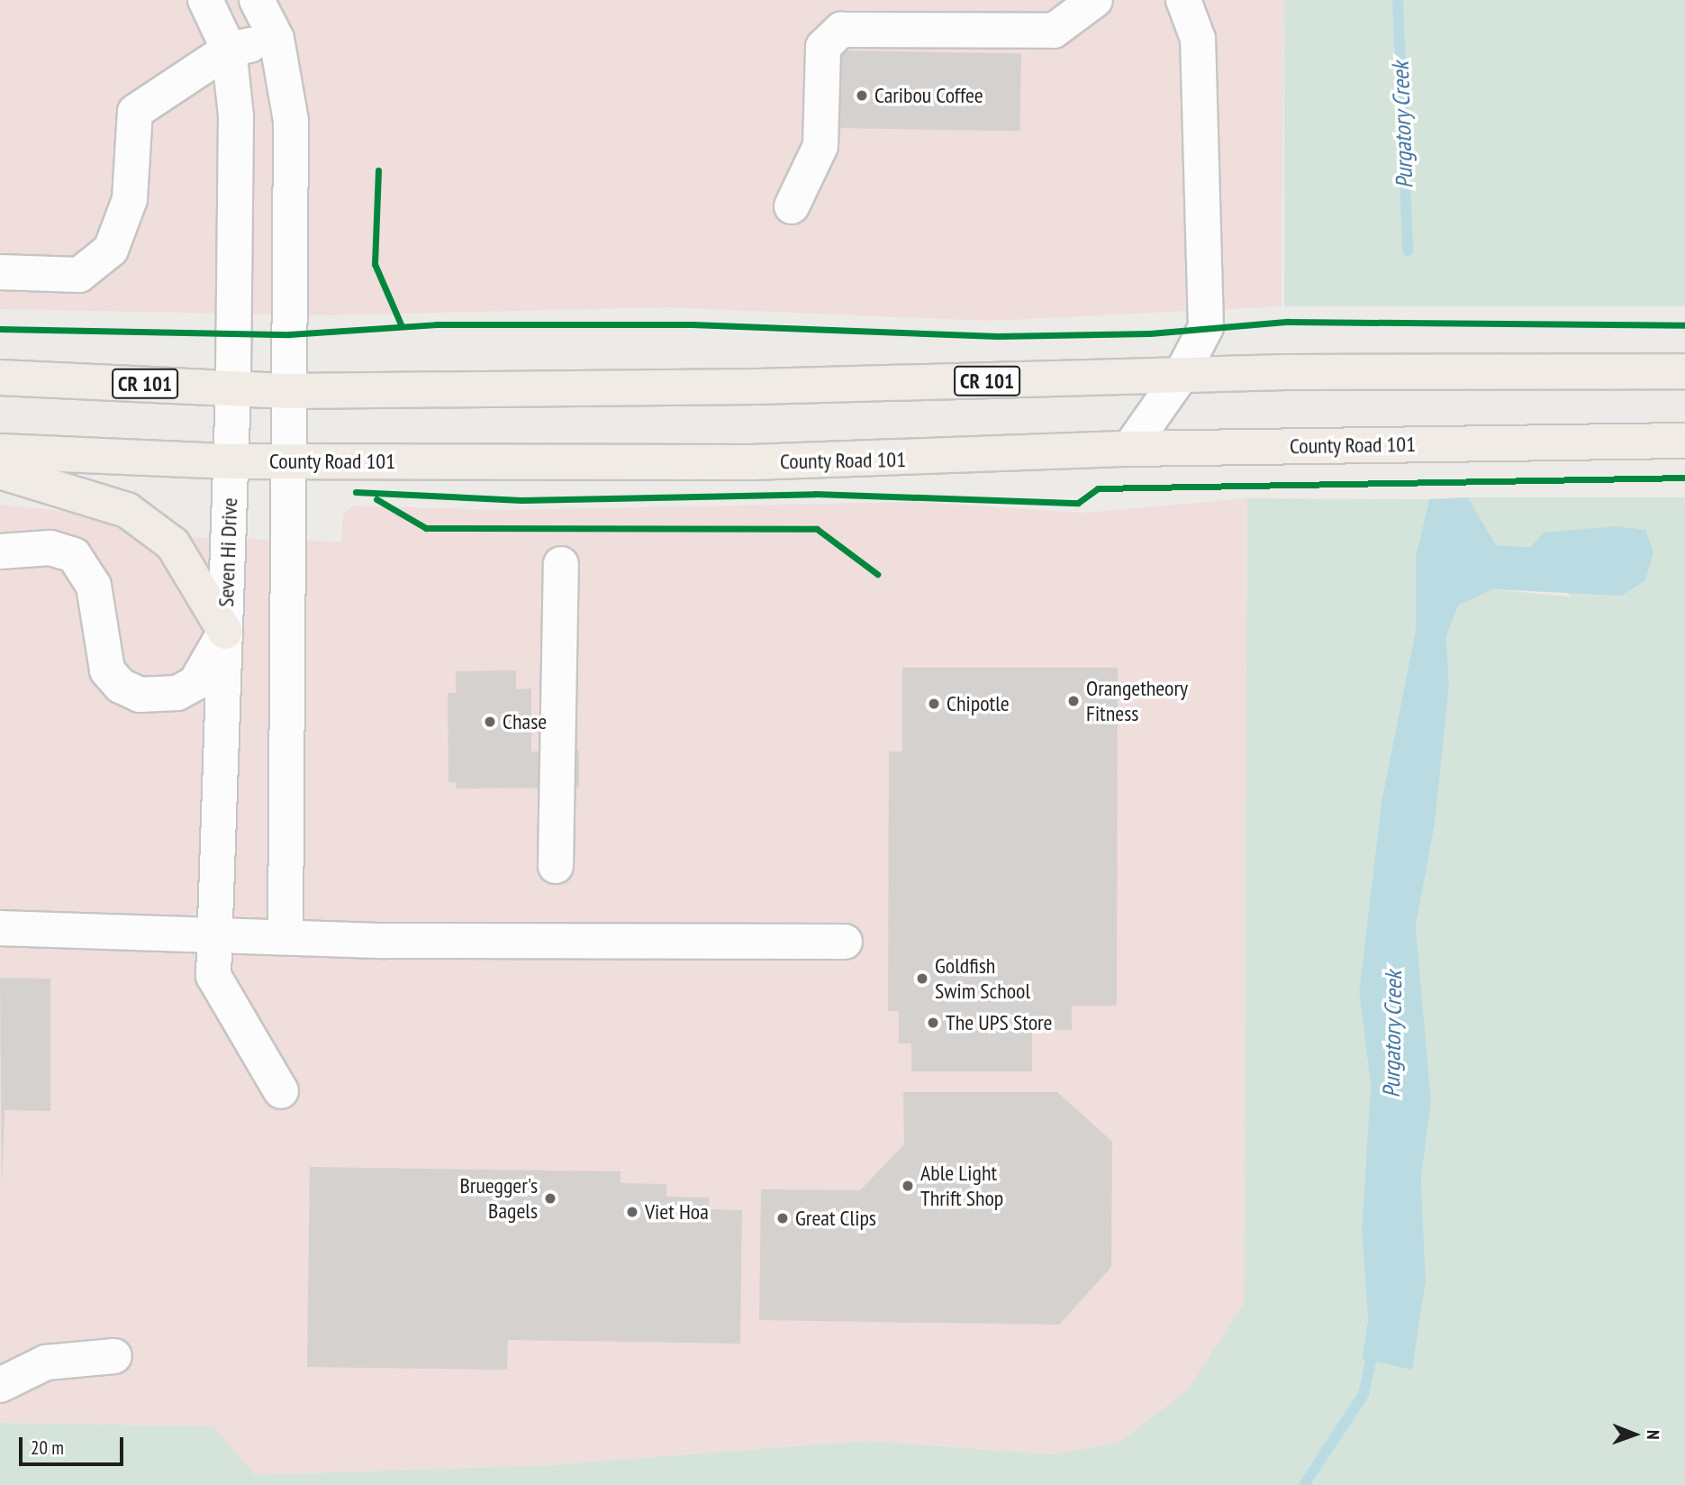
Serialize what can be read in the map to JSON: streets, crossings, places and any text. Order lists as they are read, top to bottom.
{
  "streets": {
    "main road": ["CR 101", "County Road 101"],
    "lane": ["Seven Hi Drive"]
  },
  "crossings": [
    ["CR 101", "Seven Hi Drive"],
    ["County Road 101", "Seven Hi Drive"]
  ],
  "water": ["Purgatory Creek"],
  "places": [
    "Caribou Coffee",
    "Orangetheory Fitness",
    "Chipotle",
    "Chase",
    "Goldfish Swim School",
    "The UPS Store",
    "Able Light Thrift Shop",
    "Bruegger's Bagels",
    "Viet Hoa",
    "Great Clips"
  ],
  "scale_bar": "20 m",
  "north": "right"
}
